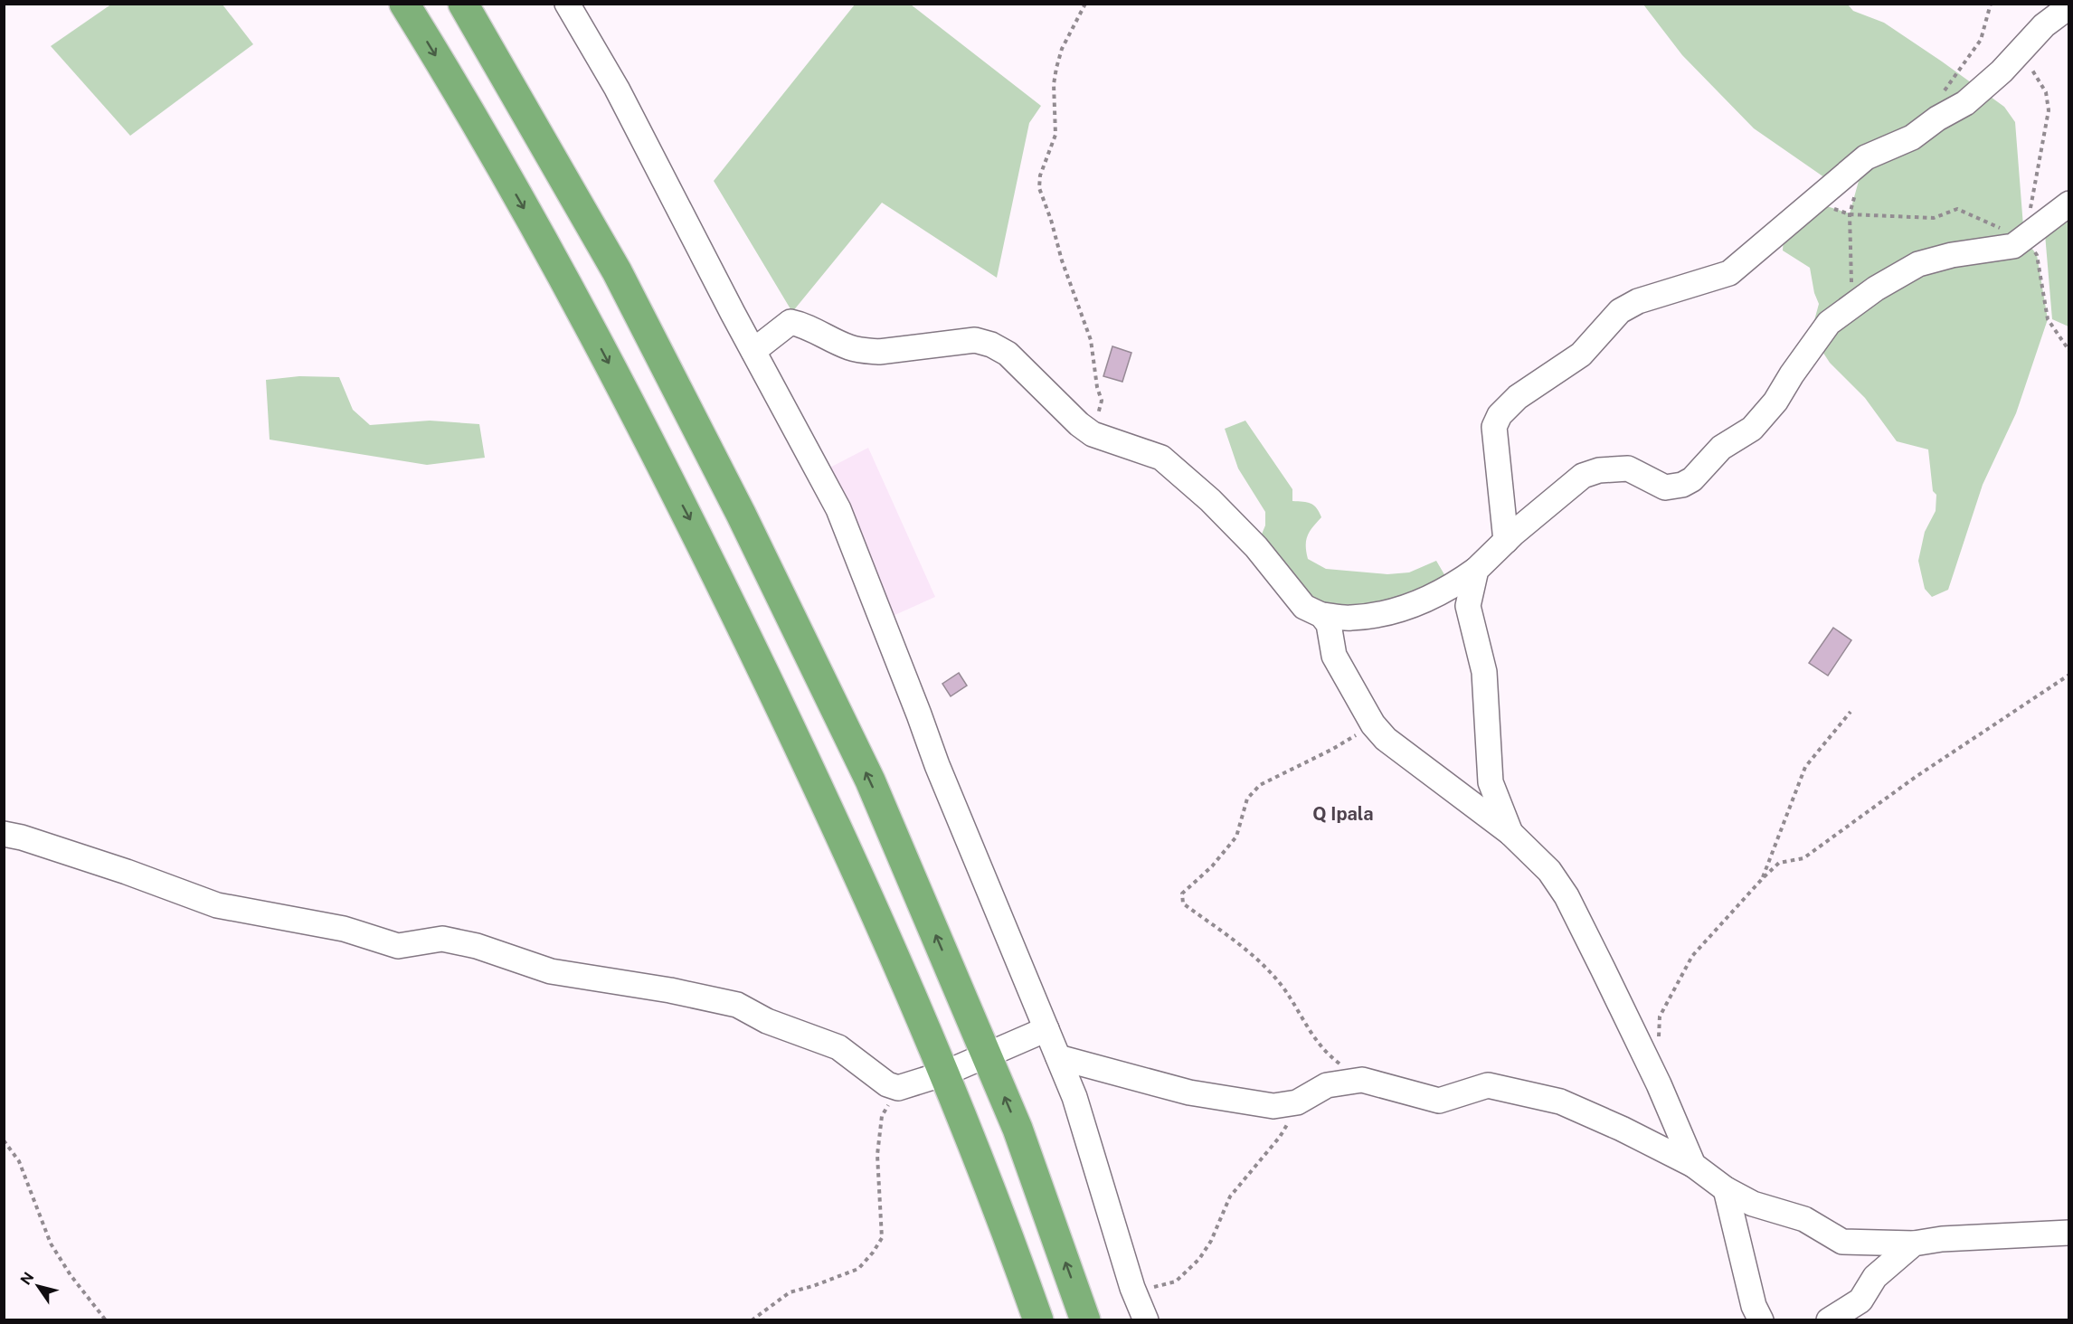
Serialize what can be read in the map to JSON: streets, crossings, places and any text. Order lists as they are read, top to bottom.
{
  "districts": ["Q Ipala"],
  "north": "top left"
}
